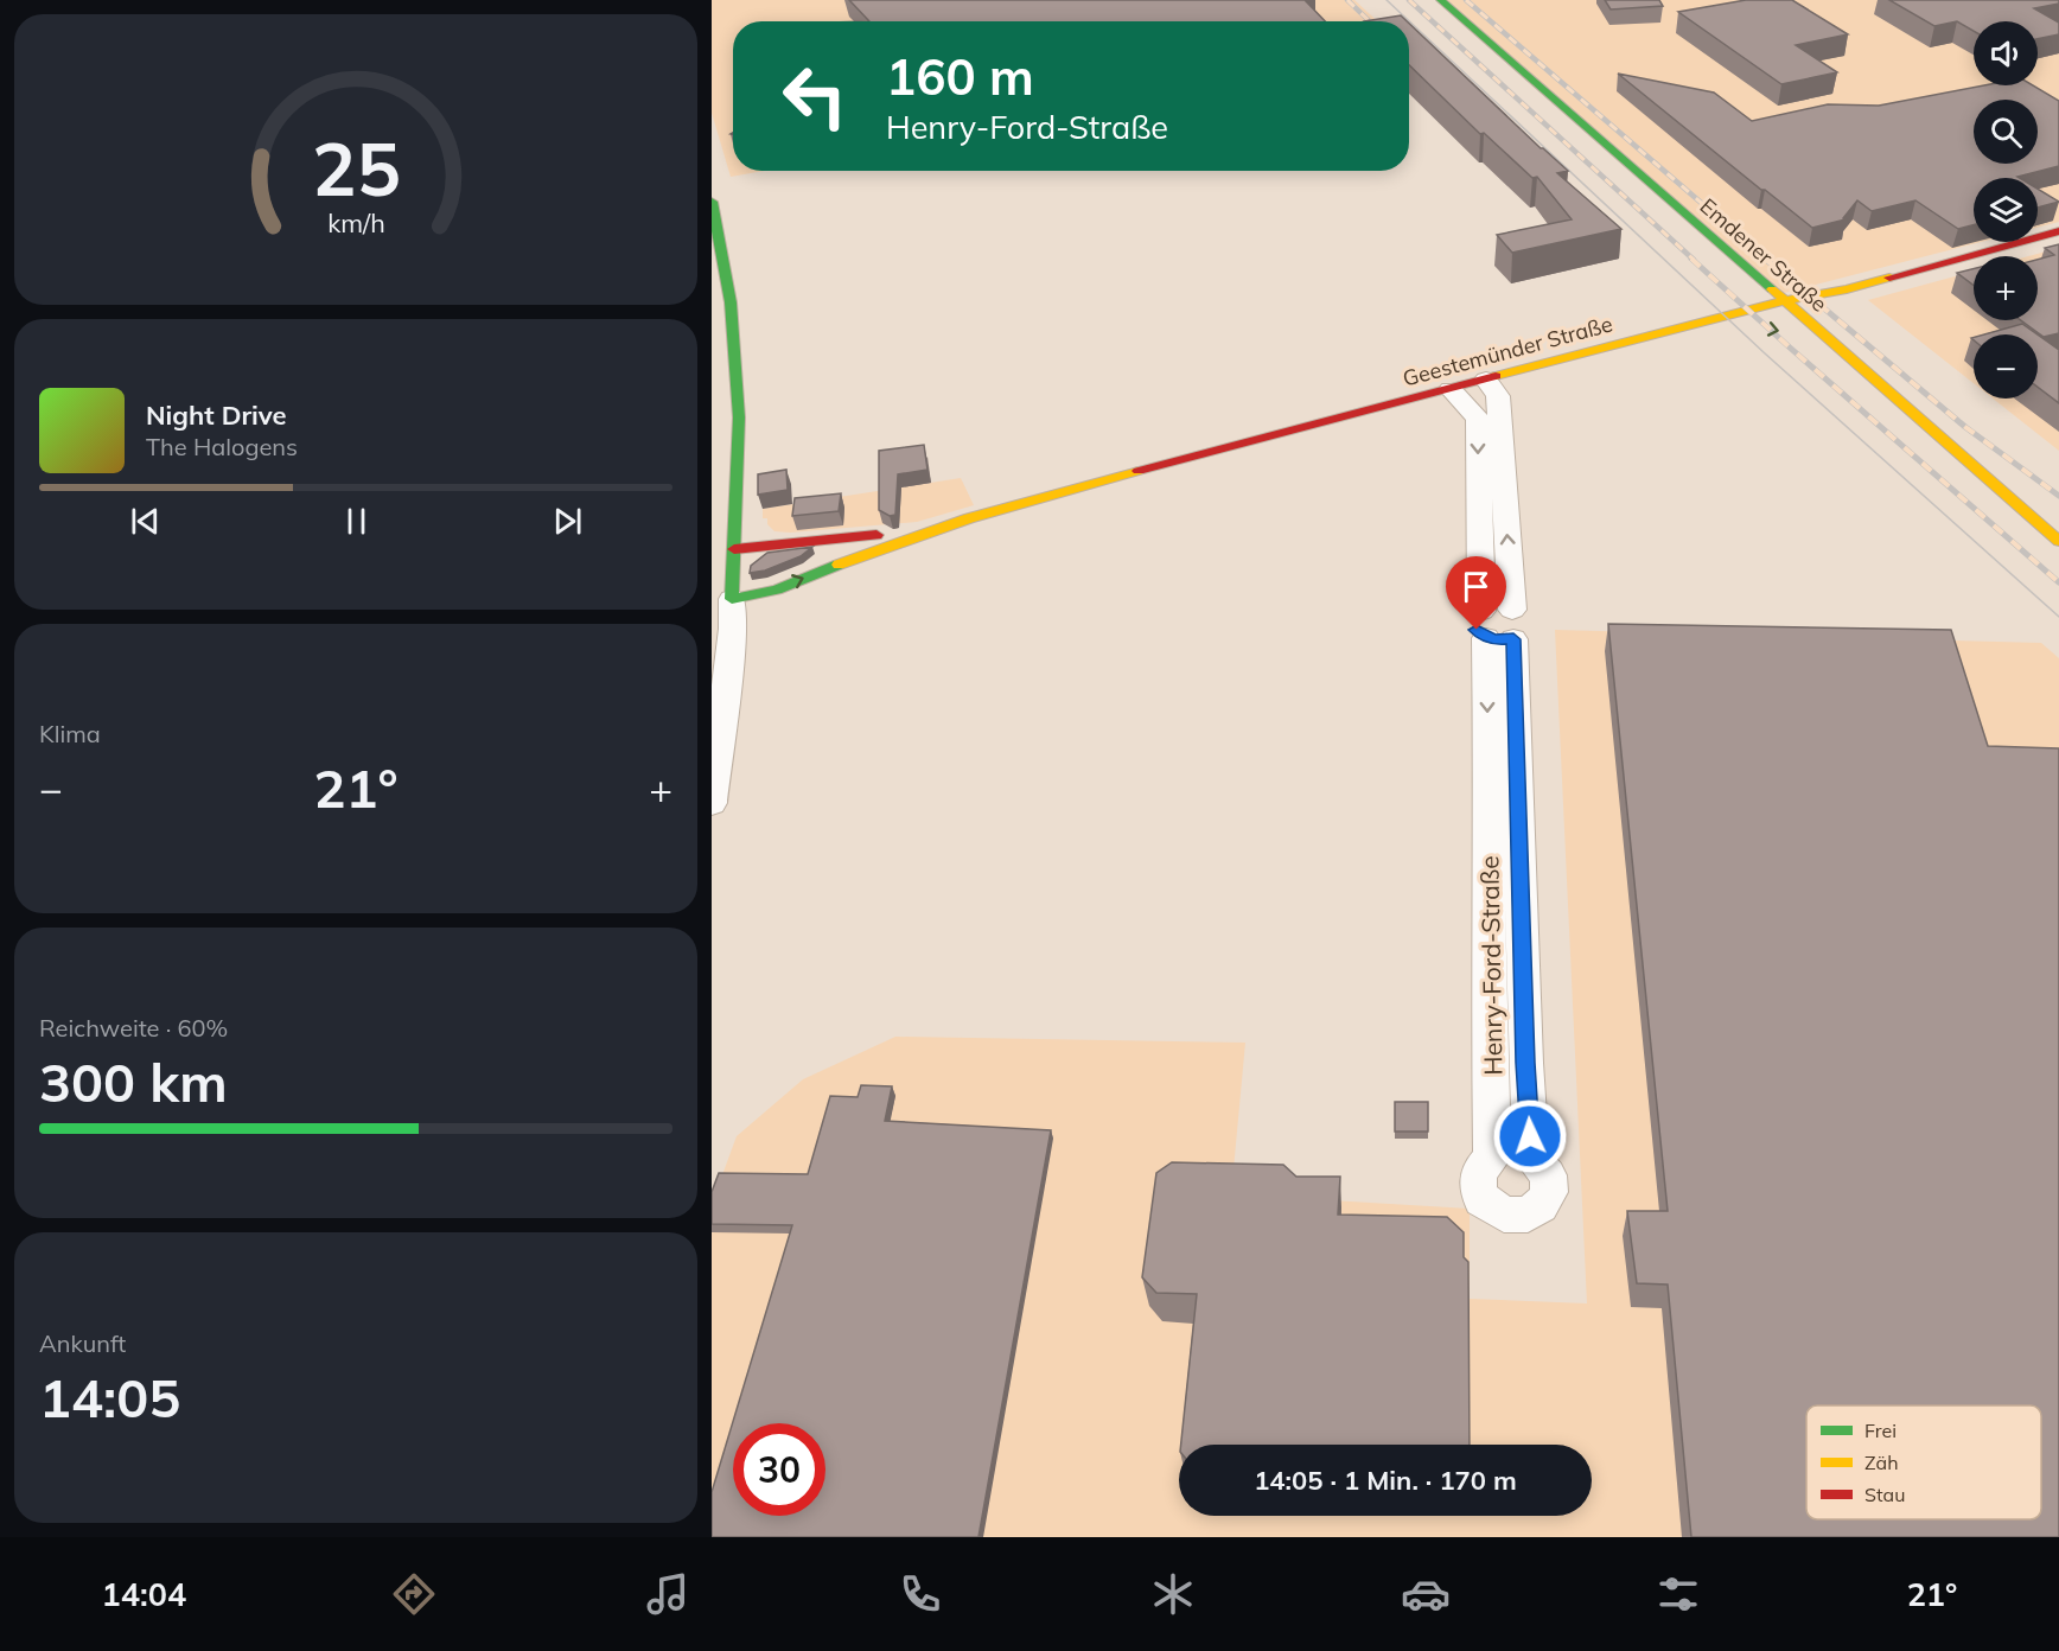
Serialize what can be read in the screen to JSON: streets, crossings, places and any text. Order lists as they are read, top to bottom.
{
  "streets": {
    "street": ["Emdener Straße", "Geestemünder Straße", "Henry-Ford-Straße"]
  },
  "crossings": [
    ["Emdener Straße", "Geestemünder Straße"],
    ["Geestemünder Straße", "Henry-Ford-Straße"]
  ],
  "legend": ["Frei", "Zäh", "Stau"],
  "page": {
    "map_buttons": ["+", "−"],
    "turn": ["160 m", "Henry-Ford-Straße"],
    "song": ["Night Drive", "The Halogens"],
    "tile": [
      "Klima",
      ["Reichweite · 60%", "300 km"],
      ["Ankunft", "14:05"]
    ],
    "heat": ["−", "21°", "+"],
    "limit": "30",
    "trip": "14:05 · 1 Min. · 170 m",
    "tabs": ["14:04", "21°"],
    "gauge": ["25", "km/h"]
  }
}
